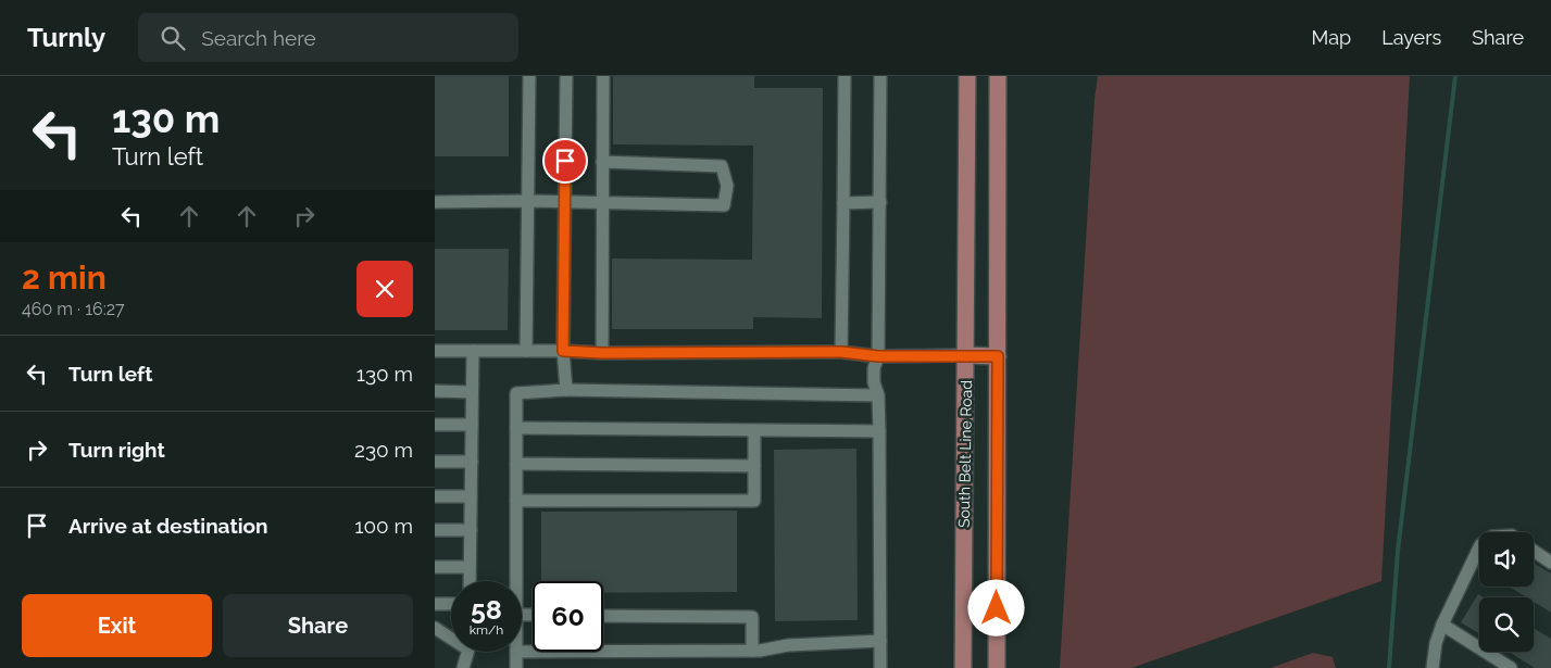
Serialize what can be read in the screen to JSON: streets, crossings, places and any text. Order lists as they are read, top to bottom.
{
  "streets": {
    "main road": ["South Belt Line Road"]
  },
  "page": {
    "header": "Turnly",
    "search": "Search here",
    "nav": ["Map", "Layers", "Share"],
    "turn": ["130 m", "Turn left"],
    "heading": ["2 min", "460 m · 16:27"],
    "list": [
      {
        "name": "Turn left",
        "value": "130 m"
      },
      {
        "name": "Turn right",
        "value": "230 m"
      },
      {
        "name": "Arrive at destination",
        "value": "100 m"
      }
    ],
    "speed": "58 km/h",
    "limit": "60",
    "buttons": ["Exit", "Share"]
  }
}
